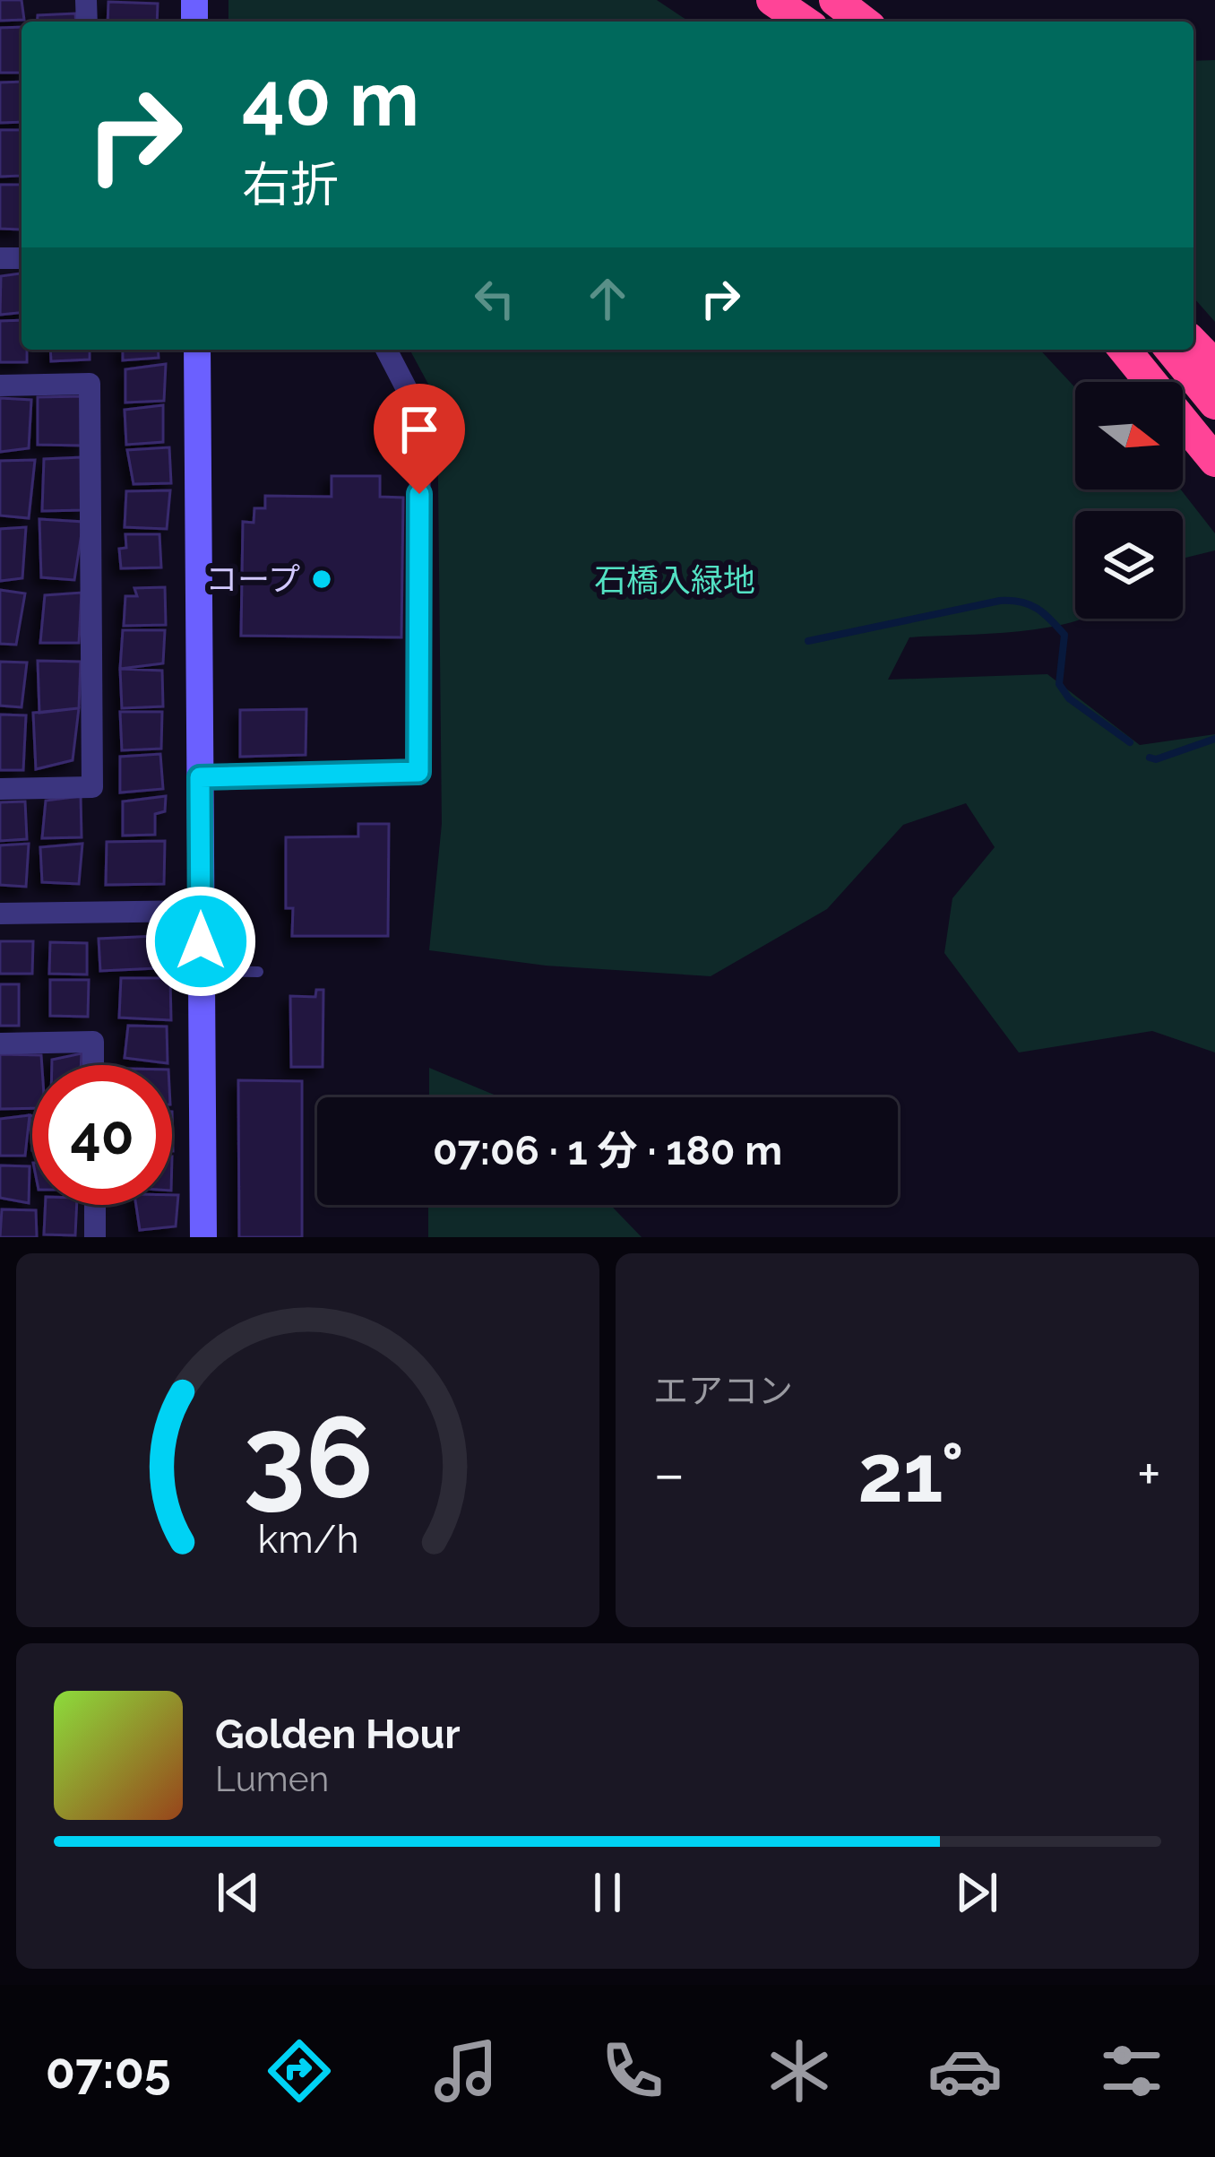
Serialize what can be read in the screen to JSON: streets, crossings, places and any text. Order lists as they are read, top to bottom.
{
  "parks": ["石橋入緑地"],
  "places": ["コープ"],
  "north": "right",
  "page": {
    "turn": ["40 m", "右折"],
    "limit": "40",
    "trip": "07:06 · 1 分 · 180 m",
    "tile": "エアコン",
    "heat": ["−", "21°", "+"],
    "song": ["Golden Hour", "Lumen"],
    "tabs": "07:05",
    "gauge": ["36", "km/h"]
  }
}
